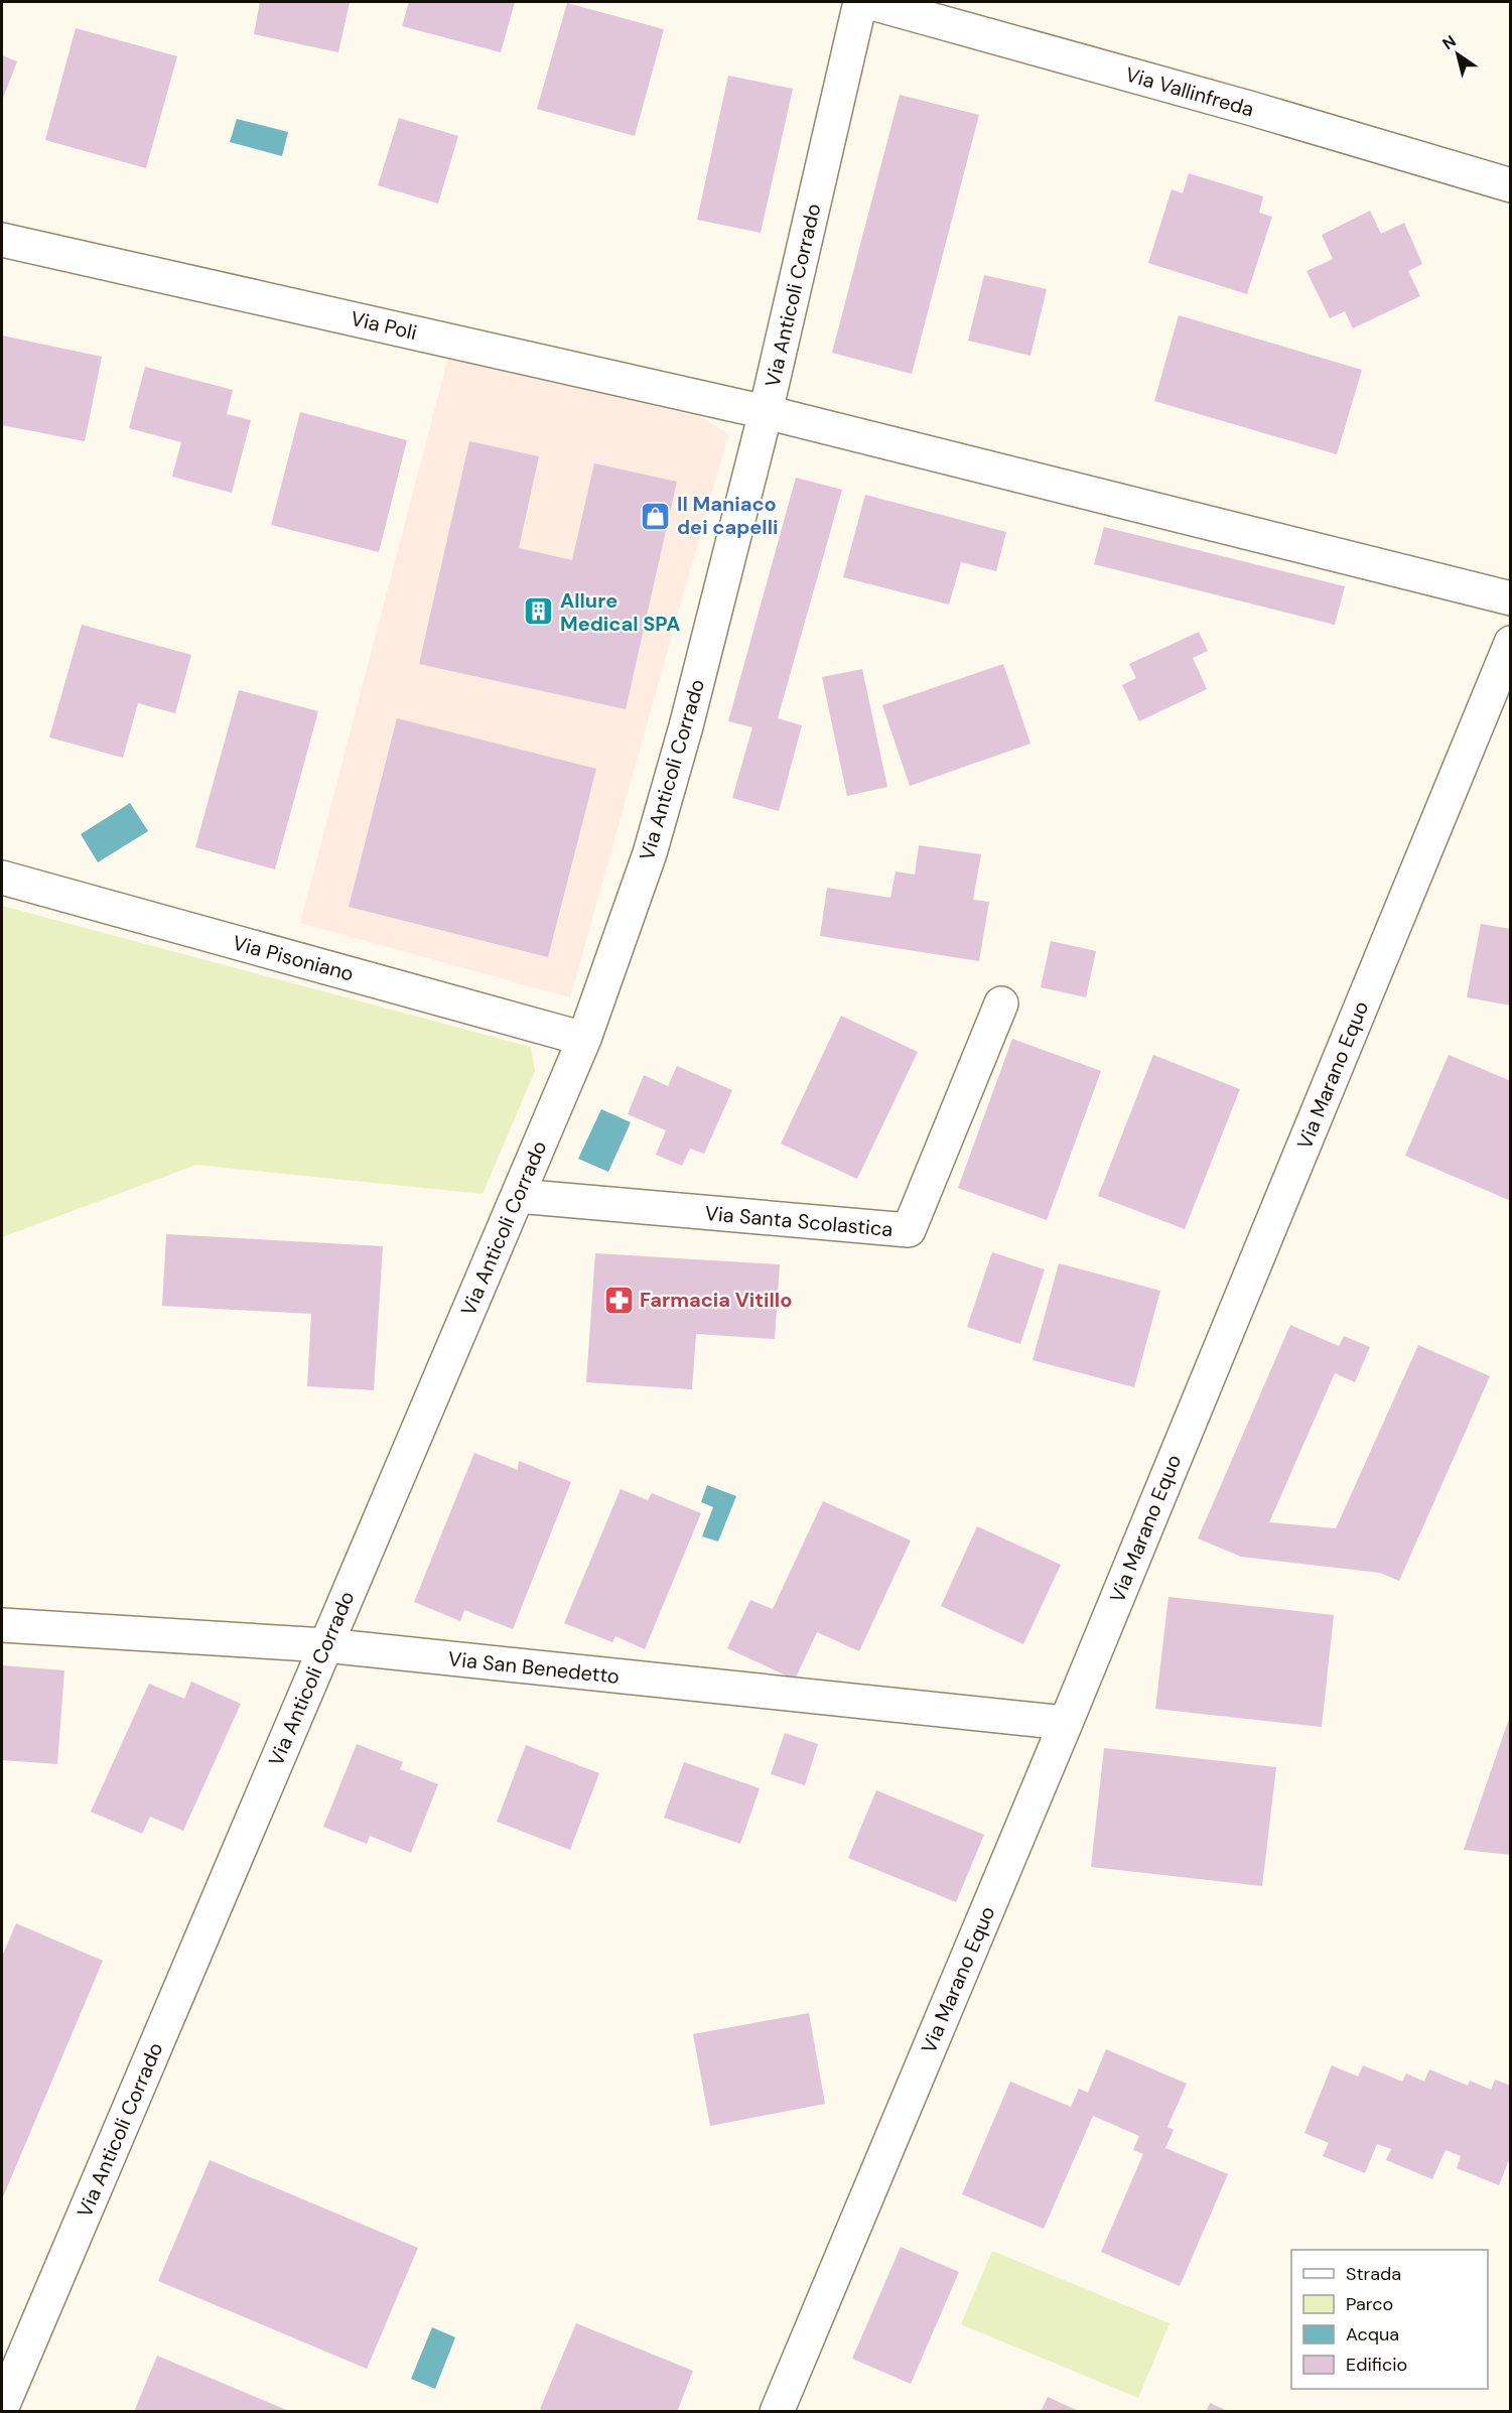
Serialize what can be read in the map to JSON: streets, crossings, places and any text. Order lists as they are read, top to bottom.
{
  "streets": {
    "street": [
      "Via Vallinfreda",
      "Via Anticoli Corrado",
      "Via Poli",
      "Via Pisoniano",
      "Via Marano Equo",
      "Via Santa Scolastica",
      "Via San Benedetto"
    ]
  },
  "crossings": [
    ["Via Anticoli Corrado", "Via Poli"],
    ["Via Anticoli Corrado", "Via Pisoniano"],
    ["Via Anticoli Corrado", "Via Santa Scolastica"],
    ["Via Anticoli Corrado", "Via San Benedetto"],
    ["Via Marano Equo", "Via San Benedetto"]
  ],
  "places": {
    "shop": ["Il Maniaco dei capelli"],
    "building": ["Allure Medical SPA"],
    "pharmacy": ["Farmacia Vitillo"]
  },
  "legend": [
    "Strada",
    "Parco",
    "Acqua",
    "Edificio"
  ],
  "north": "top left"
}
